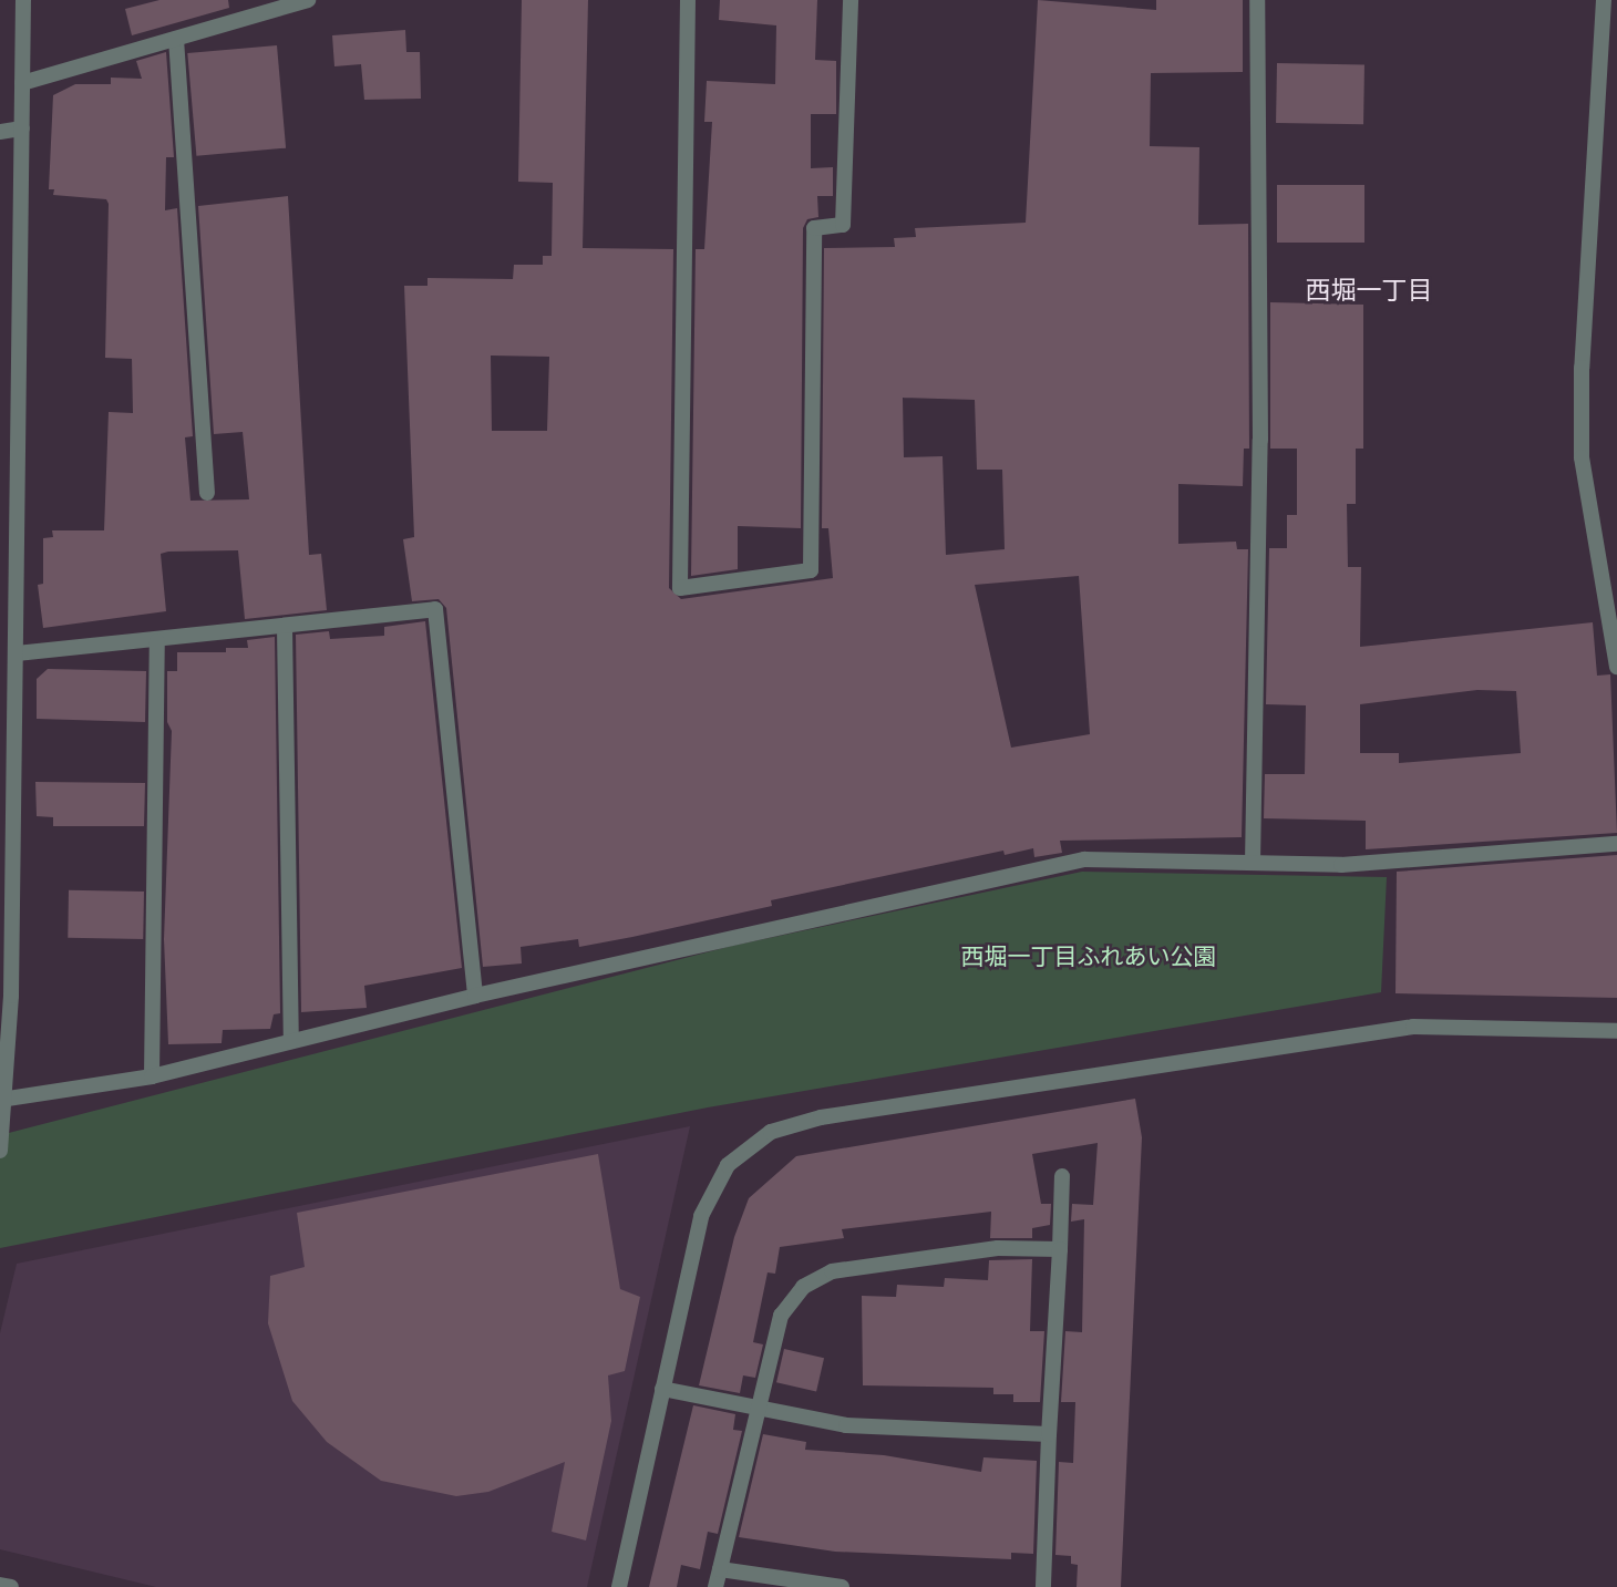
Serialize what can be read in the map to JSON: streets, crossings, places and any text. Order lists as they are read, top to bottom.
{
  "districts": ["西堀一丁目"],
  "parks": ["西堀一丁目ふれあい公園"]
}
